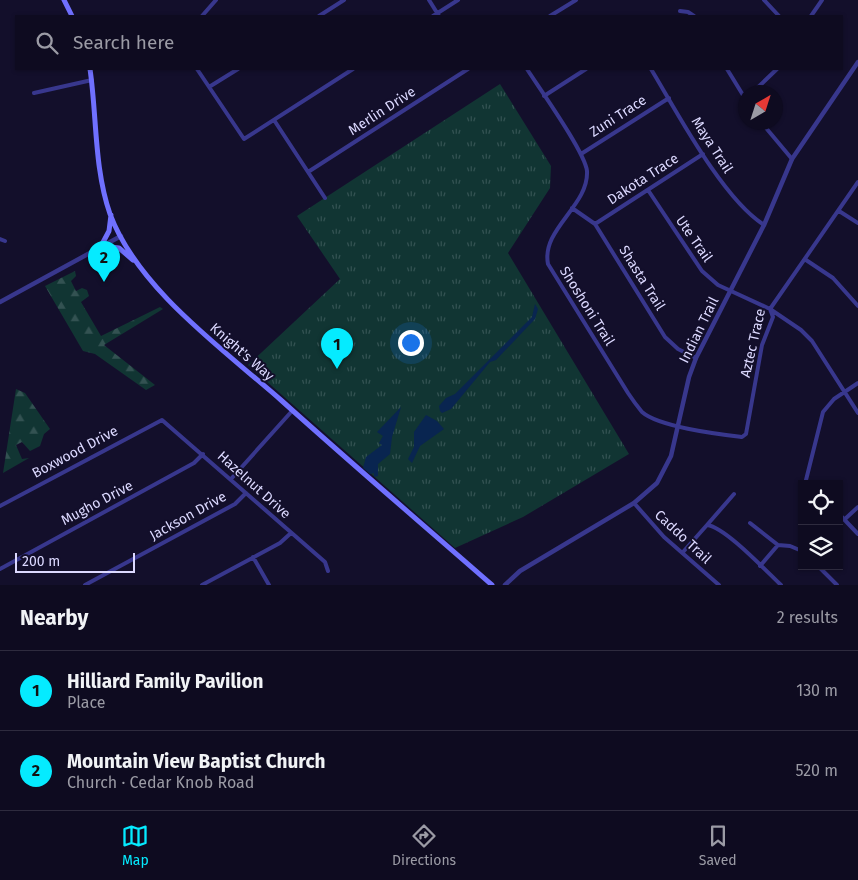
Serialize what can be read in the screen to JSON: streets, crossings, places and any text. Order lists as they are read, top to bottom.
{
  "streets": {
    "main road": ["Knight's Way"],
    "street": [
      "Merlin Drive",
      "Zuni Trace",
      "Maya Trail",
      "Dakota Trace",
      "Ute Trail",
      "Shasta Trail",
      "Shoshoni Trail",
      "Indian Trail",
      "Aztec Trace",
      "Boxwood Drive",
      "Hazelnut Drive",
      "Mugho Drive",
      "Jackson Drive",
      "Caddo Trail"
    ]
  },
  "crossings": [
    ["Zuni Trace", "Maya Trail"],
    ["Zuni Trace", "Shoshoni Trail"],
    ["Maya Trail", "Dakota Trace"],
    ["Maya Trail", "Indian Trail"],
    ["Dakota Trace", "Ute Trail"],
    ["Dakota Trace", "Shasta Trail"],
    ["Ute Trail", "Indian Trail"],
    ["Ute Trail", "Aztec Trace"],
    ["Shasta Trail", "Shoshoni Trail"],
    ["Shasta Trail", "Indian Trail"],
    ["Shoshoni Trail", "Indian Trail"],
    ["Shoshoni Trail", "Aztec Trace"],
    ["Indian Trail", "Aztec Trace"],
    ["Indian Trail", "Caddo Trail"],
    ["Boxwood Drive", "Hazelnut Drive"],
    ["Hazelnut Drive", "Mugho Drive"],
    ["Hazelnut Drive", "Jackson Drive"]
  ],
  "scale_bar": "200 m",
  "north": "top right",
  "page": {
    "search": "Search here",
    "pins": ["2", "1"],
    "scale": "200 m",
    "heading": ["Nearby", "2 results"],
    "list": [
      {
        "mark": "1",
        "name": "Hilliard Family Pavilion",
        "note": "Place",
        "value": "130 m"
      },
      {
        "mark": "2",
        "name": "Mountain View Baptist Church",
        "note": "Church · Cedar Knob Road",
        "value": "520 m"
      }
    ],
    "nav": ["Map", "Directions", "Saved"]
  }
}
